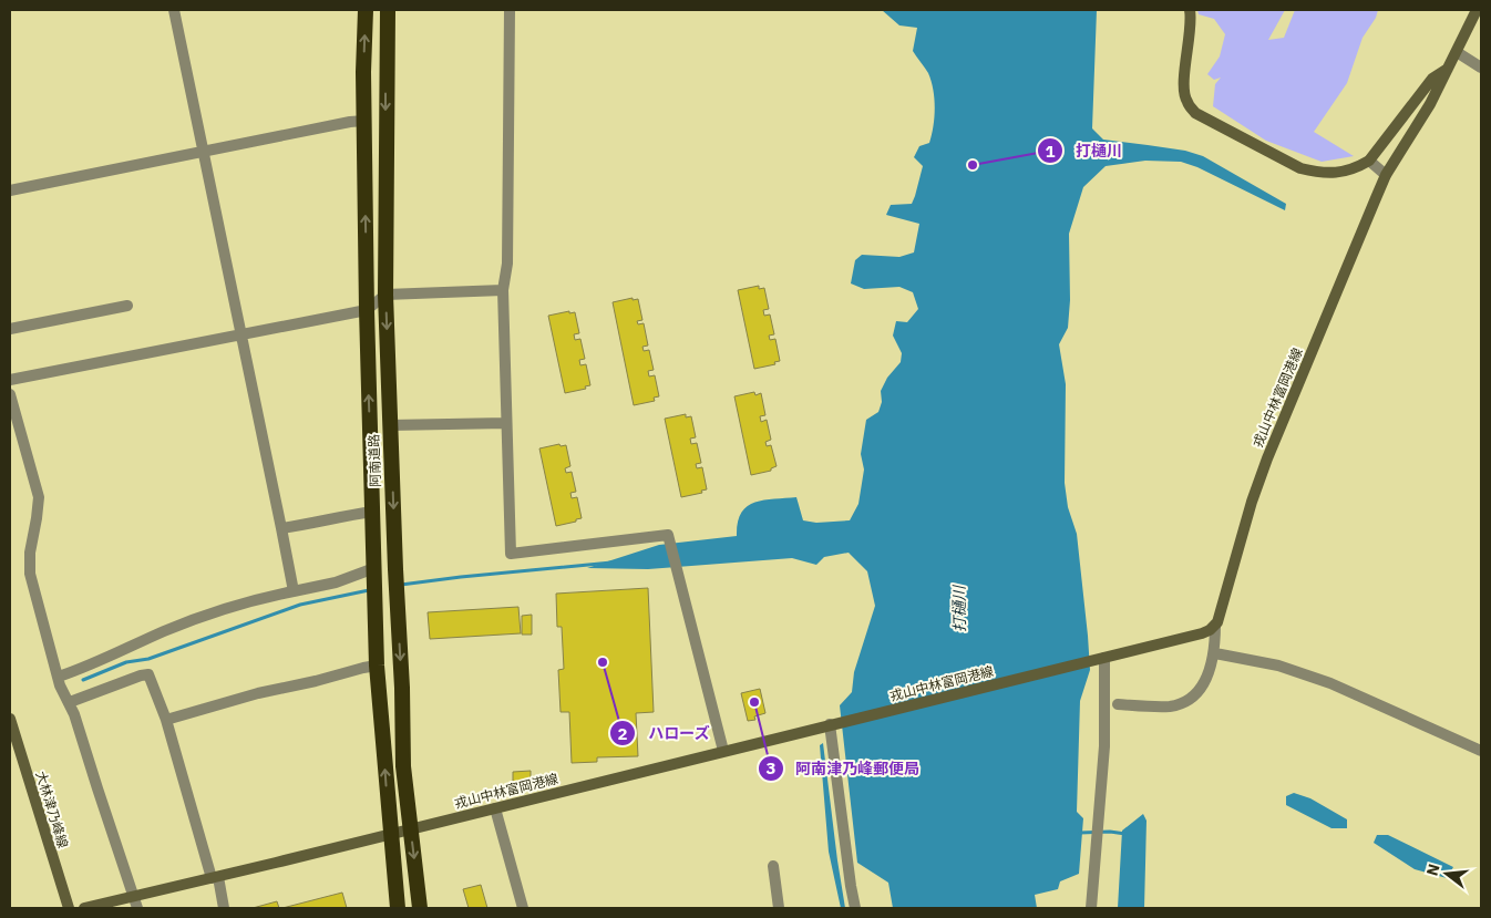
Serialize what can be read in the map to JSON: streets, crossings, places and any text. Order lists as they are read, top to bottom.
{
  "streets": {
    "highway": ["阿南道路"],
    "main road": ["戎山中林富岡港線", "大林津乃峰線"]
  },
  "crossings": [
    ["戎山中林富岡港線", "阿南道路"]
  ],
  "water": ["打樋川"],
  "places": ["打樋川", "ハローズ", "阿南津乃峰郵便局"],
  "north": "left"
}
